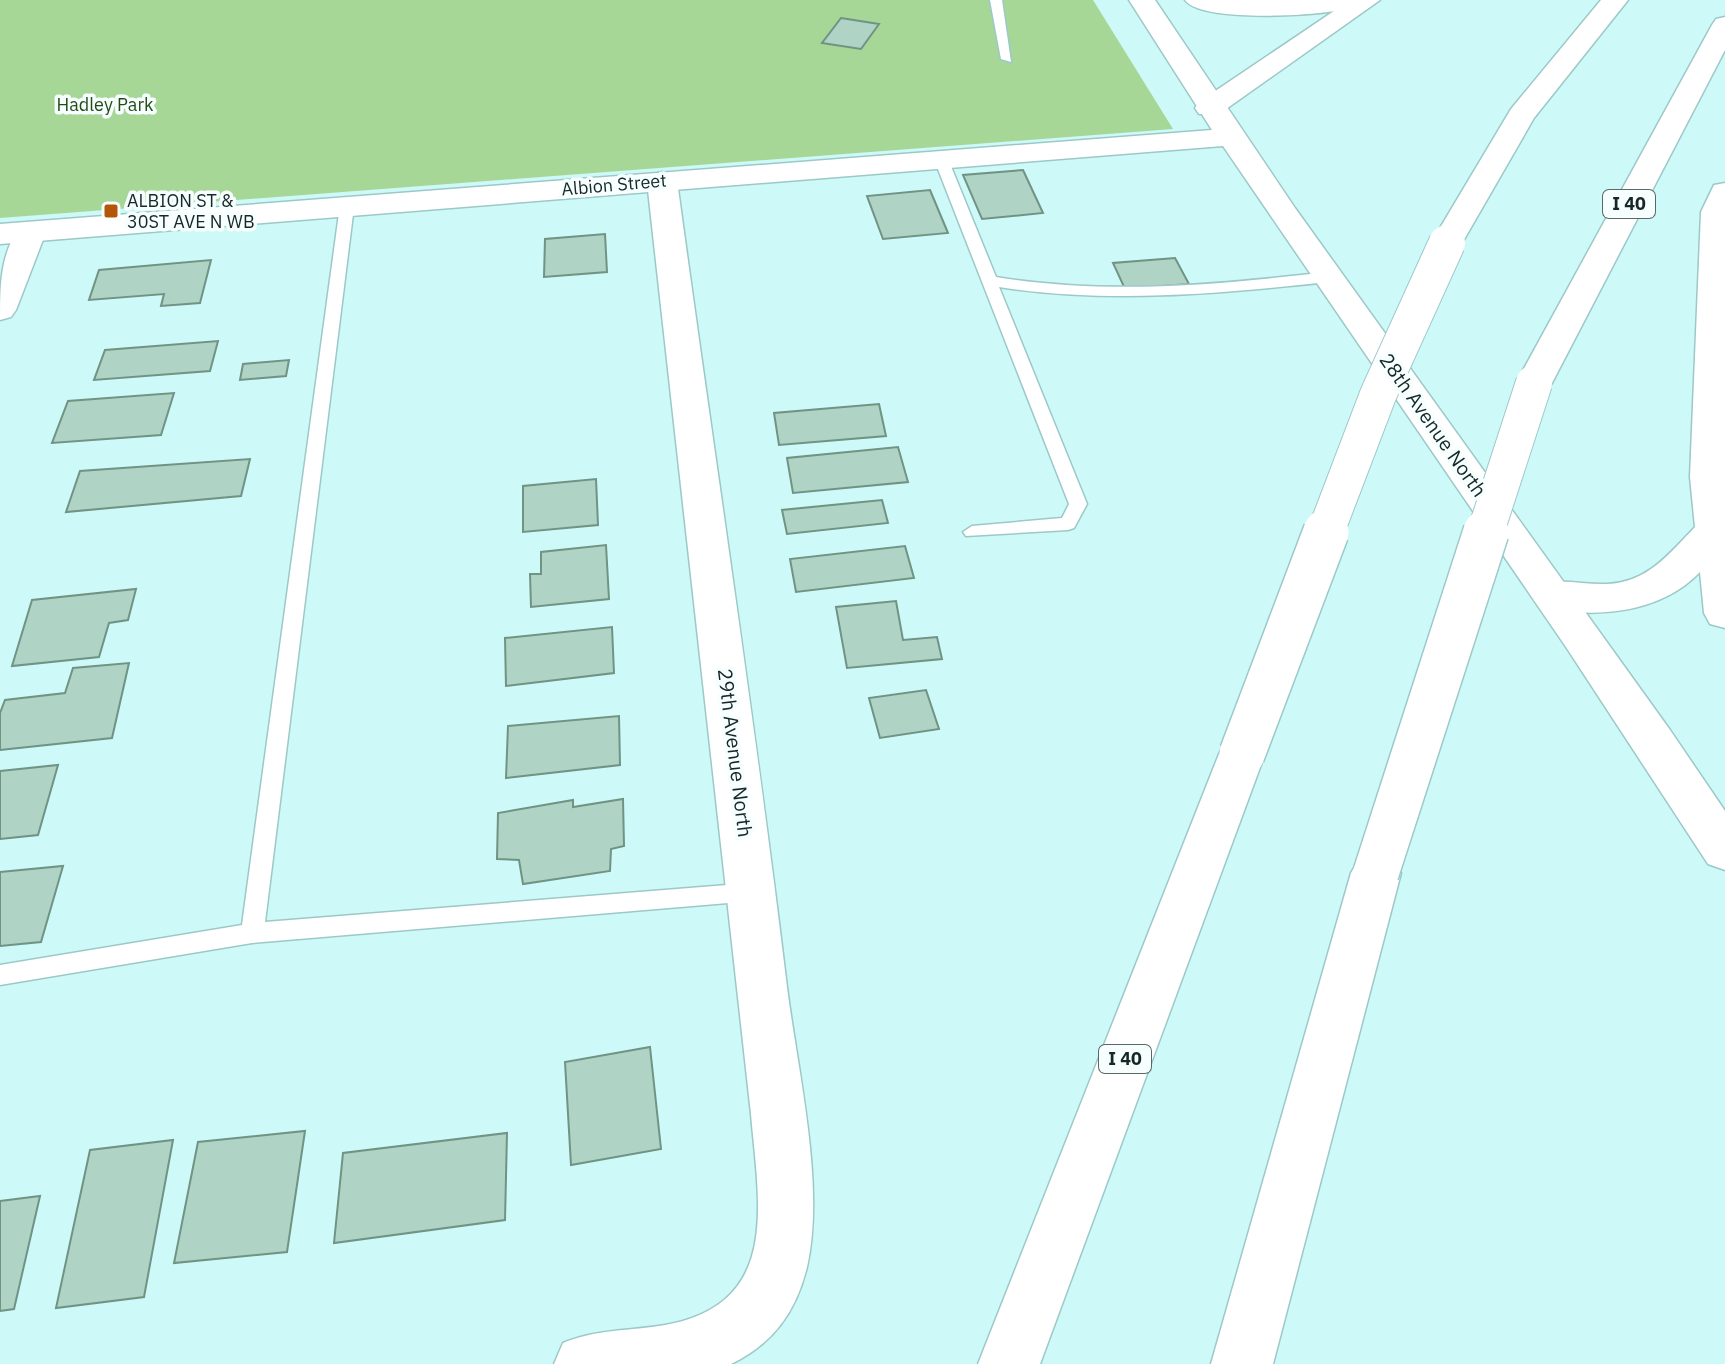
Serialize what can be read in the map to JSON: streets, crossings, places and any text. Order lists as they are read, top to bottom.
{
  "streets": {
    "main road": ["Albion Street", "I 40", "28th Avenue North"],
    "street": ["29th Avenue North"]
  },
  "crossings": [
    ["Albion Street", "28th Avenue North"],
    ["Albion Street", "29th Avenue North"]
  ],
  "parks": ["Hadley Park"],
  "places": {
    "transit": ["ALBION ST & 30ST AVE N WB"]
  }
}
